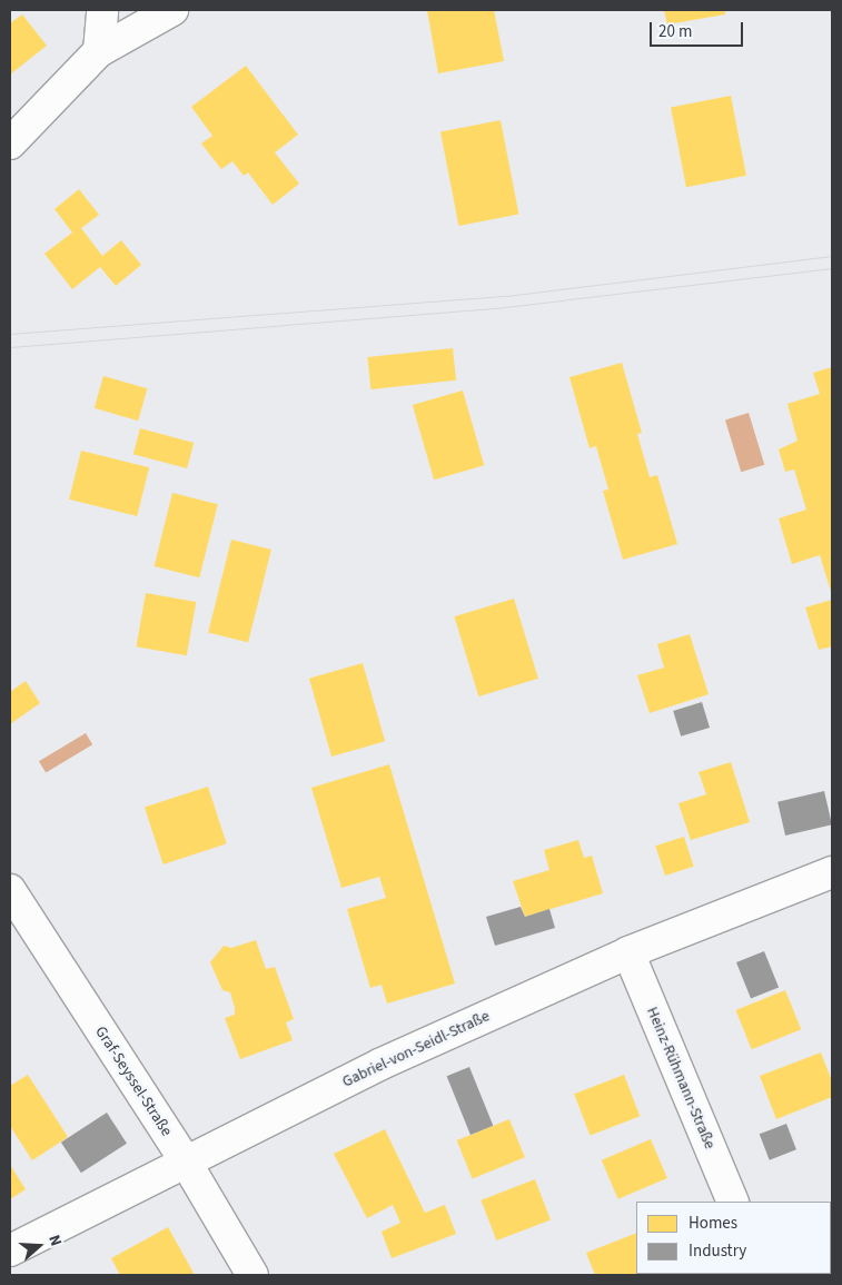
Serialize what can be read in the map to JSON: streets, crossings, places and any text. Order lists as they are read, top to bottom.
{
  "streets": {
    "street": ["Gabriel-von-Seidl-Straße", "Heinz-Rühmann-Straße", "Graf-Seyssel-Straße"]
  },
  "crossings": [
    ["Gabriel-von-Seidl-Straße", "Heinz-Rühmann-Straße"],
    ["Gabriel-von-Seidl-Straße", "Graf-Seyssel-Straße"]
  ],
  "legend": ["Homes", "Industry"],
  "scale_bar": "20 m",
  "north": "right"
}
